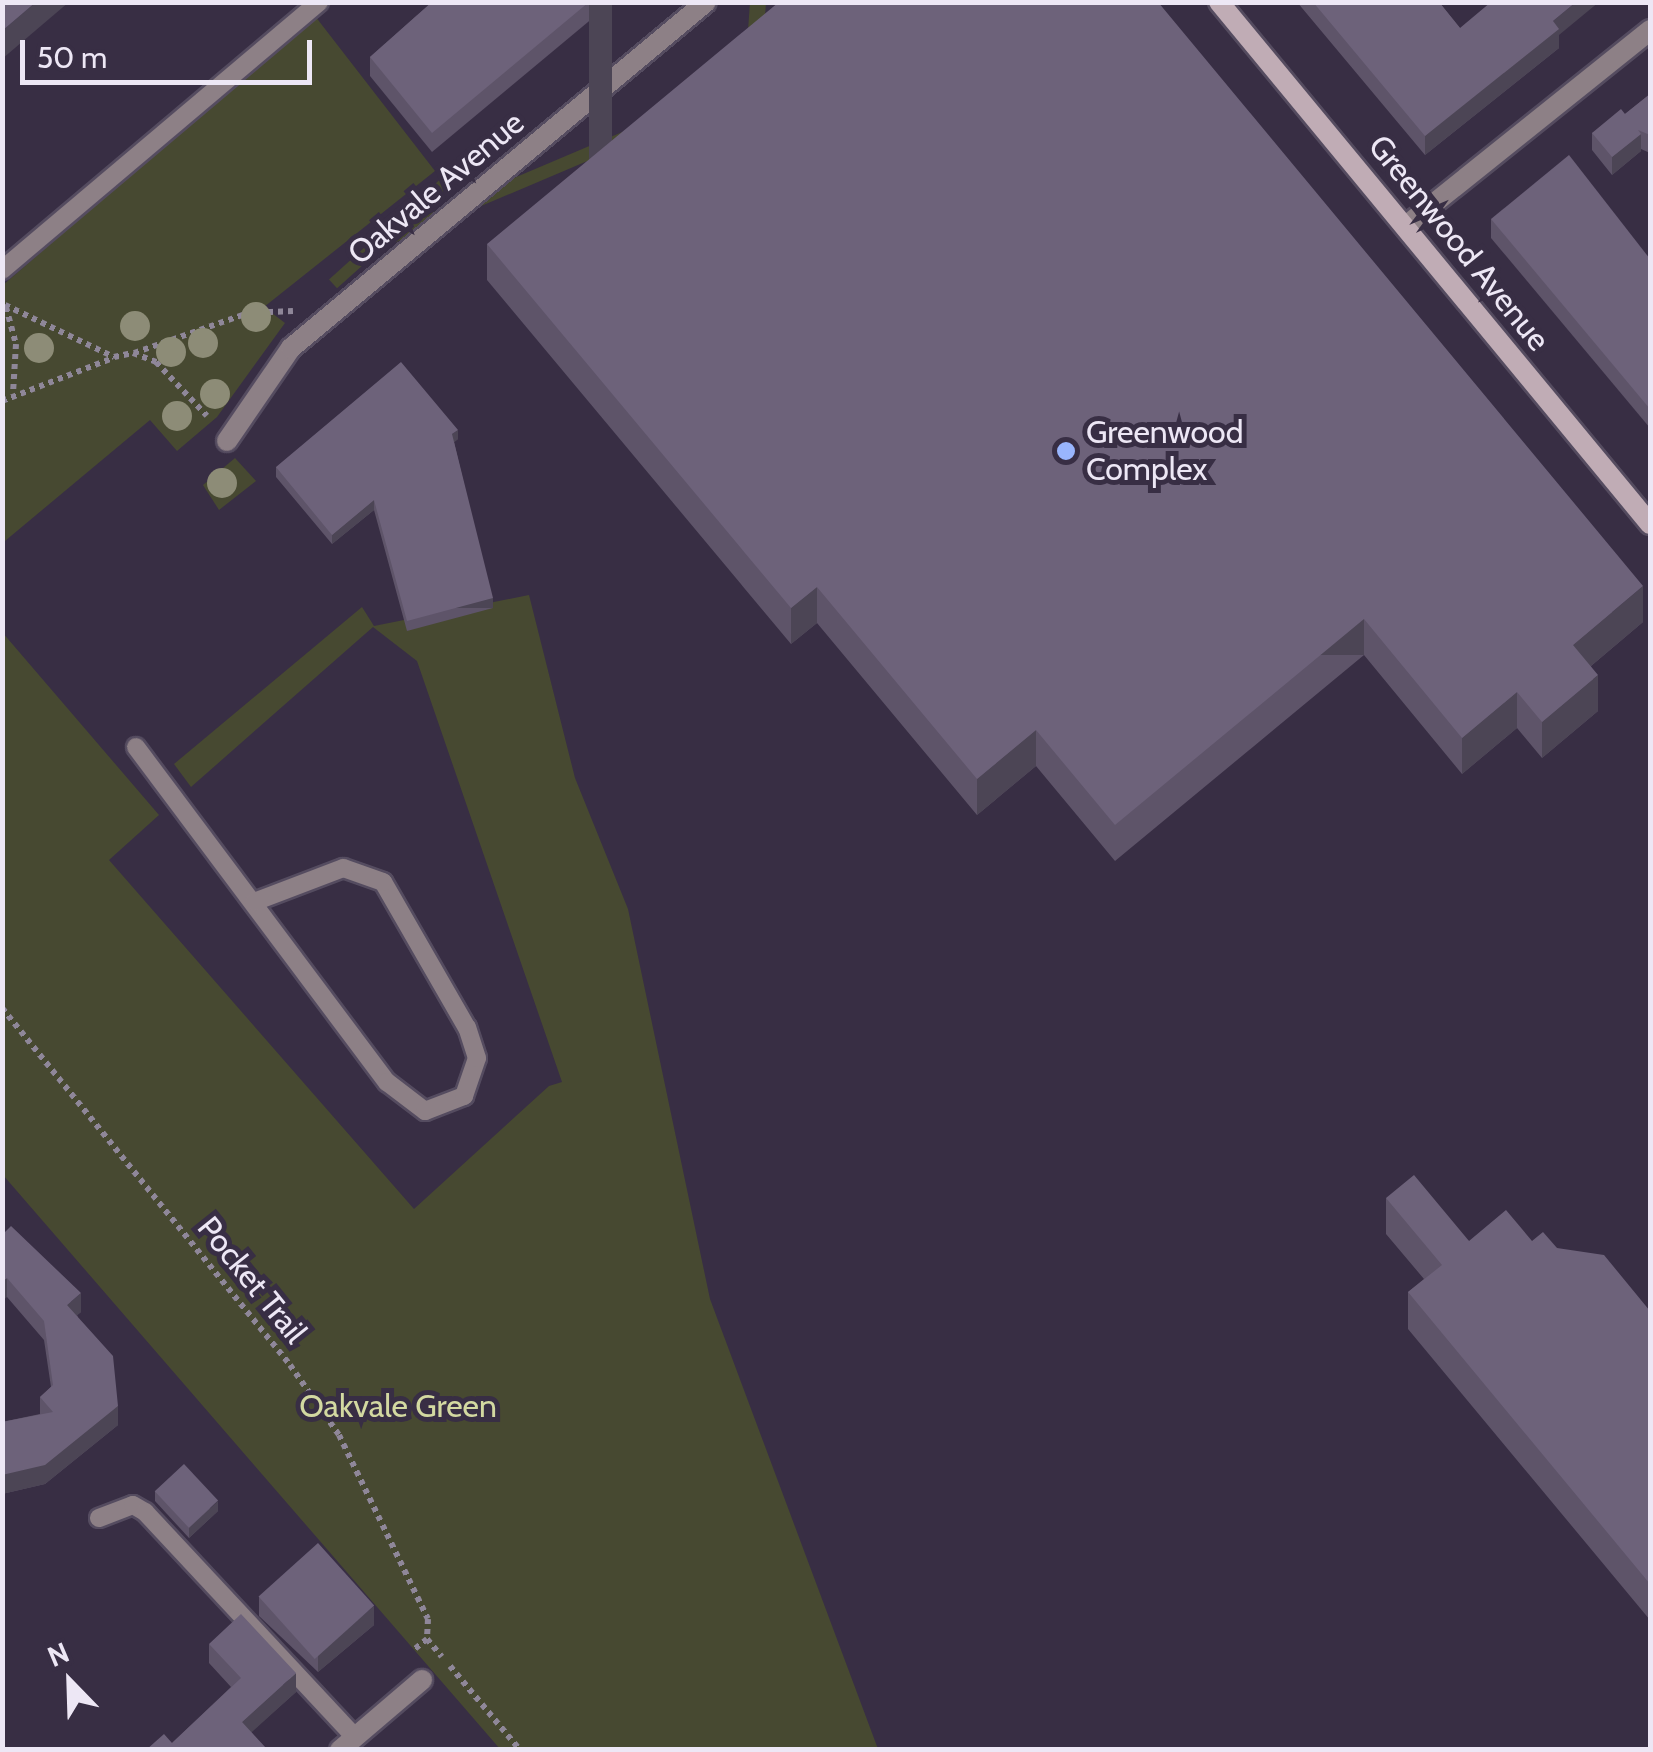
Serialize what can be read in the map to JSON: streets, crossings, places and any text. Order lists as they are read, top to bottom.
{
  "streets": {
    "street": ["Oakvale Avenue", "Greenwood Avenue"],
    "path": ["Pocket Trail"]
  },
  "parks": ["Oakvale Green"],
  "places": ["Greenwood Complex"],
  "scale_bar": "50 m",
  "north": "top left"
}
